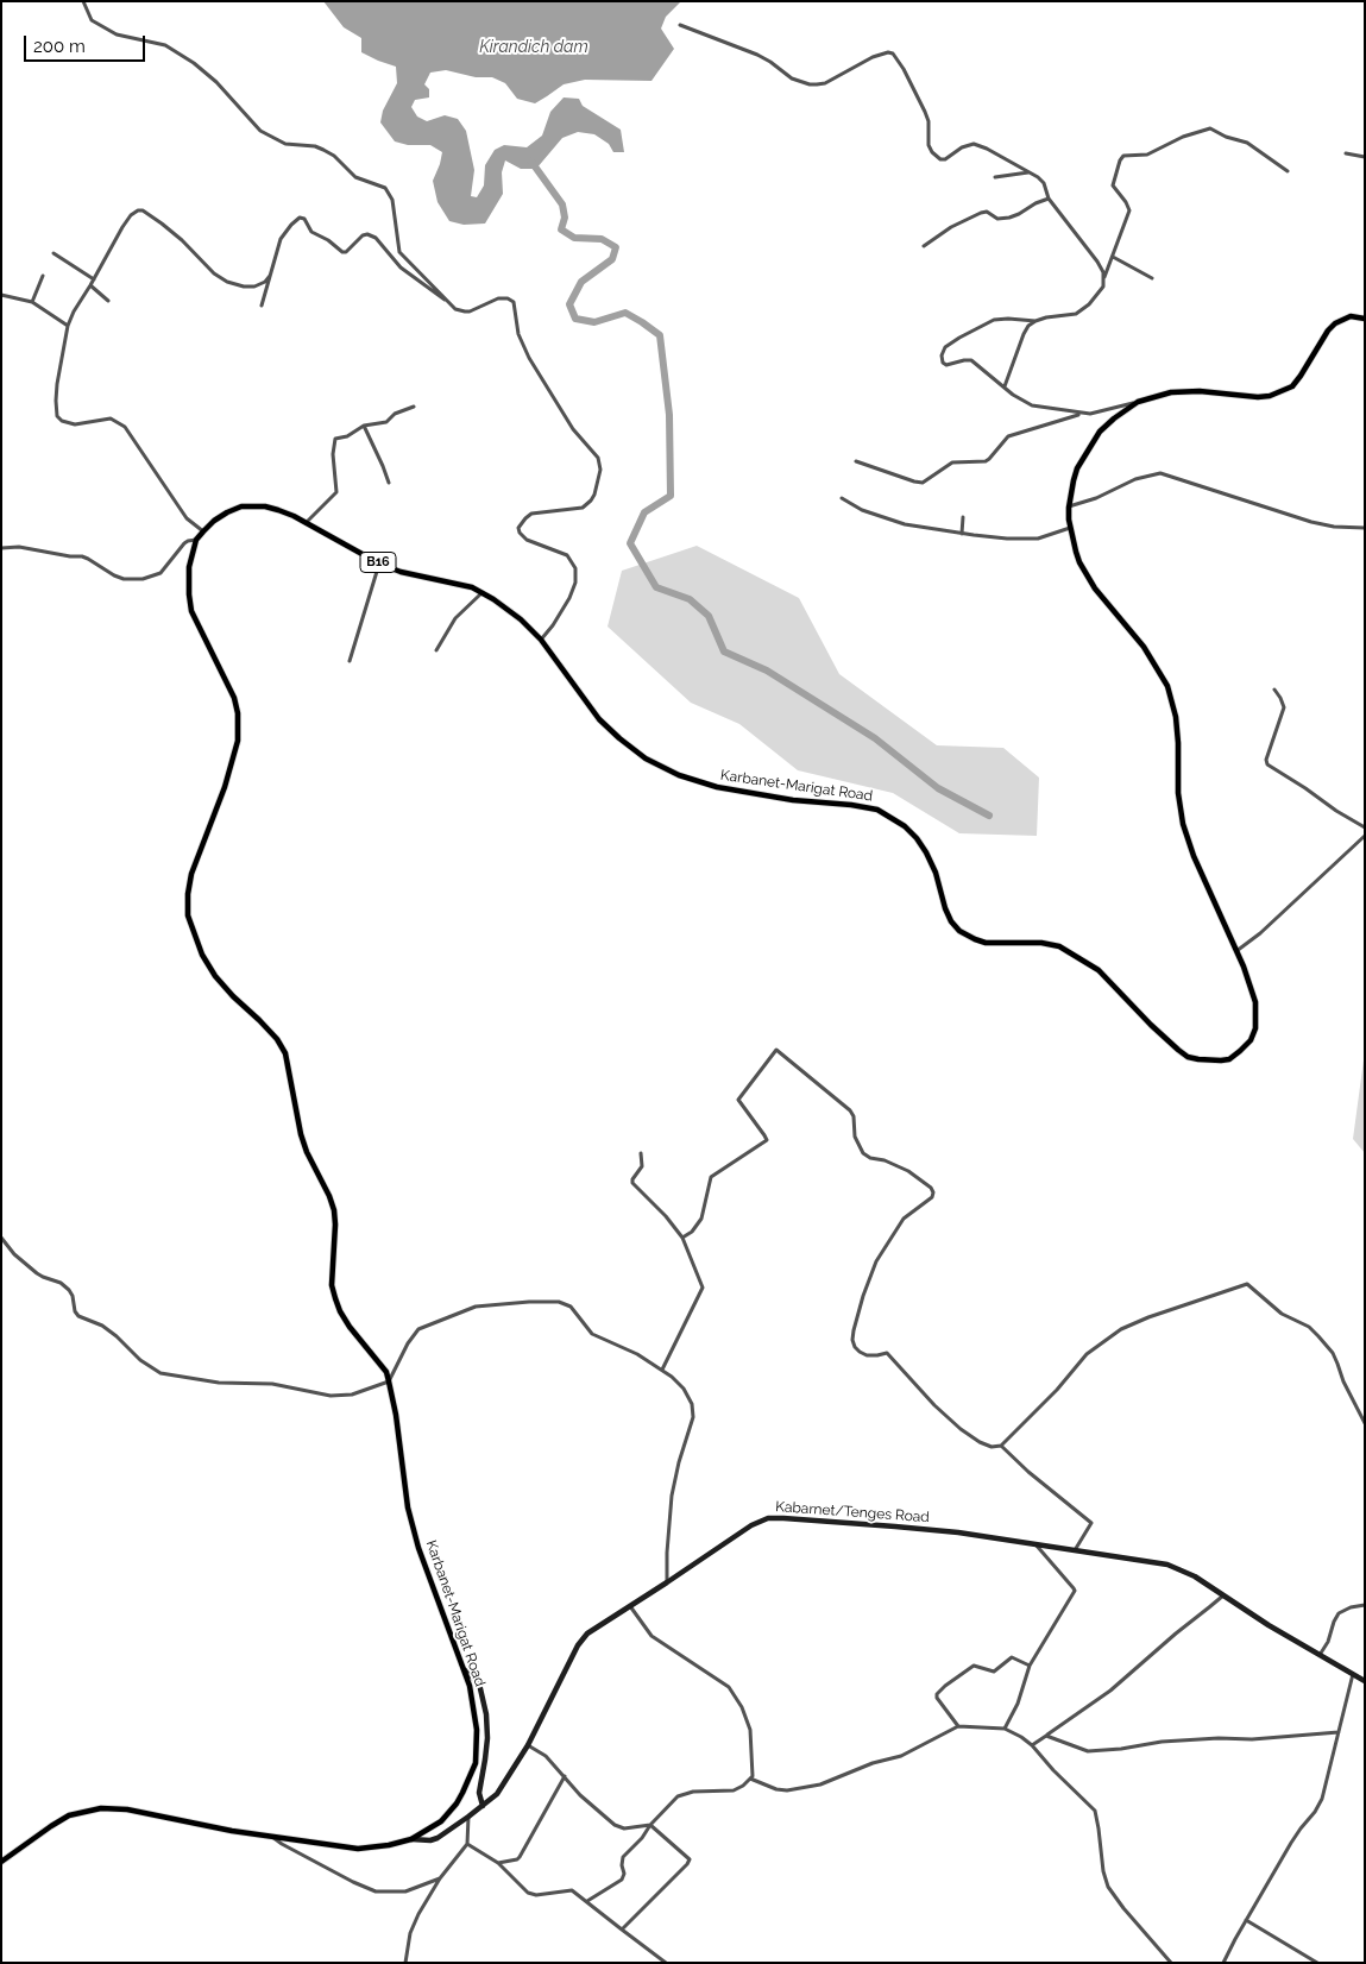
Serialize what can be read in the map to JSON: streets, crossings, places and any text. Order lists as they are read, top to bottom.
{
  "streets": {
    "main road": ["B16", "Karbanet-Marigat Road"],
    "street": ["Kabarnet/Tenges Road"]
  },
  "crossings": [
    ["Karbanet-Marigat Road", "Kabarnet/Tenges Road"]
  ],
  "water": ["Kirandich dam"],
  "scale_bar": "200 m"
}
